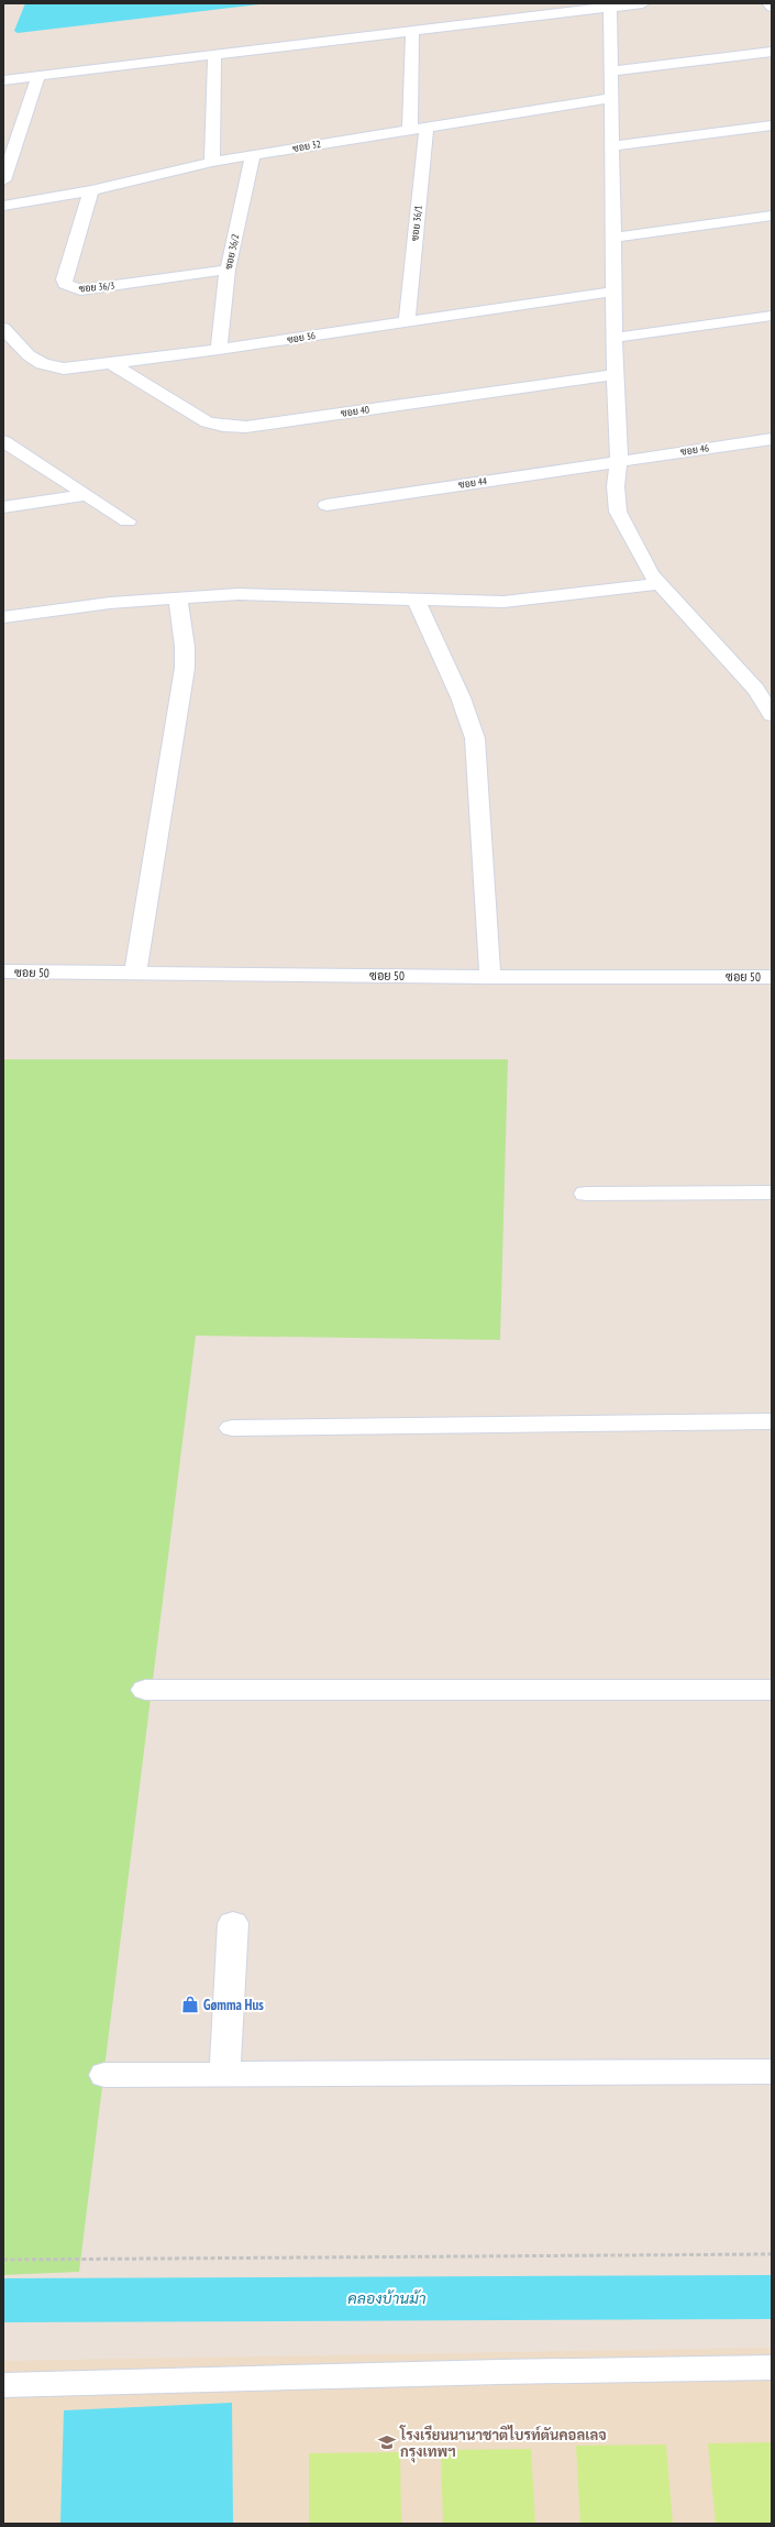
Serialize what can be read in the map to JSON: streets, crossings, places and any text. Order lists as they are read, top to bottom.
{
  "streets": {
    "street": [
      "ซอย 32",
      "ซอย 36/1",
      "ซอย 36/2",
      "ซอย 36/3",
      "ซอย 36",
      "ซอย 40",
      "ซอย 46",
      "ซอย 44",
      "ซอย 50"
    ]
  },
  "crossings": [
    ["ซอย 32", "ซอย 36/1"],
    ["ซอย 32", "ซอย 36/2"],
    ["ซอย 32", "ซอย 36/3"],
    ["ซอย 36/1", "ซอย 36"],
    ["ซอย 36/2", "ซอย 36/3"],
    ["ซอย 36/2", "ซอย 36"],
    ["ซอย 36", "ซอย 40"],
    ["ซอย 46", "ซอย 44"]
  ],
  "water": ["คลองบ้านม้า"],
  "places": {
    "shop": ["Gømma Hus"],
    "school or university": ["โรงเรียนนานาชาติไบรท์ตันคอลเลจ กรุงเทพฯ"]
  }
}
